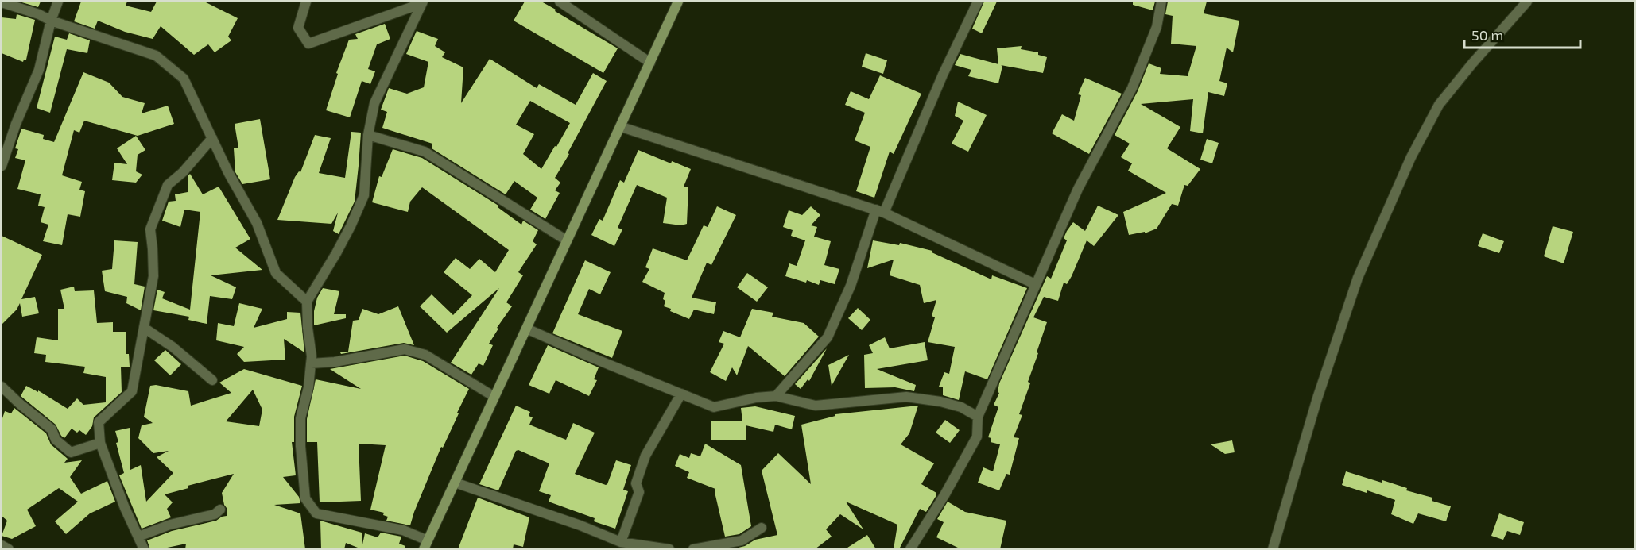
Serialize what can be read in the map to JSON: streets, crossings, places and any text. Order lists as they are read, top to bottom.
{
  "scale_bar": "50 m"
}
